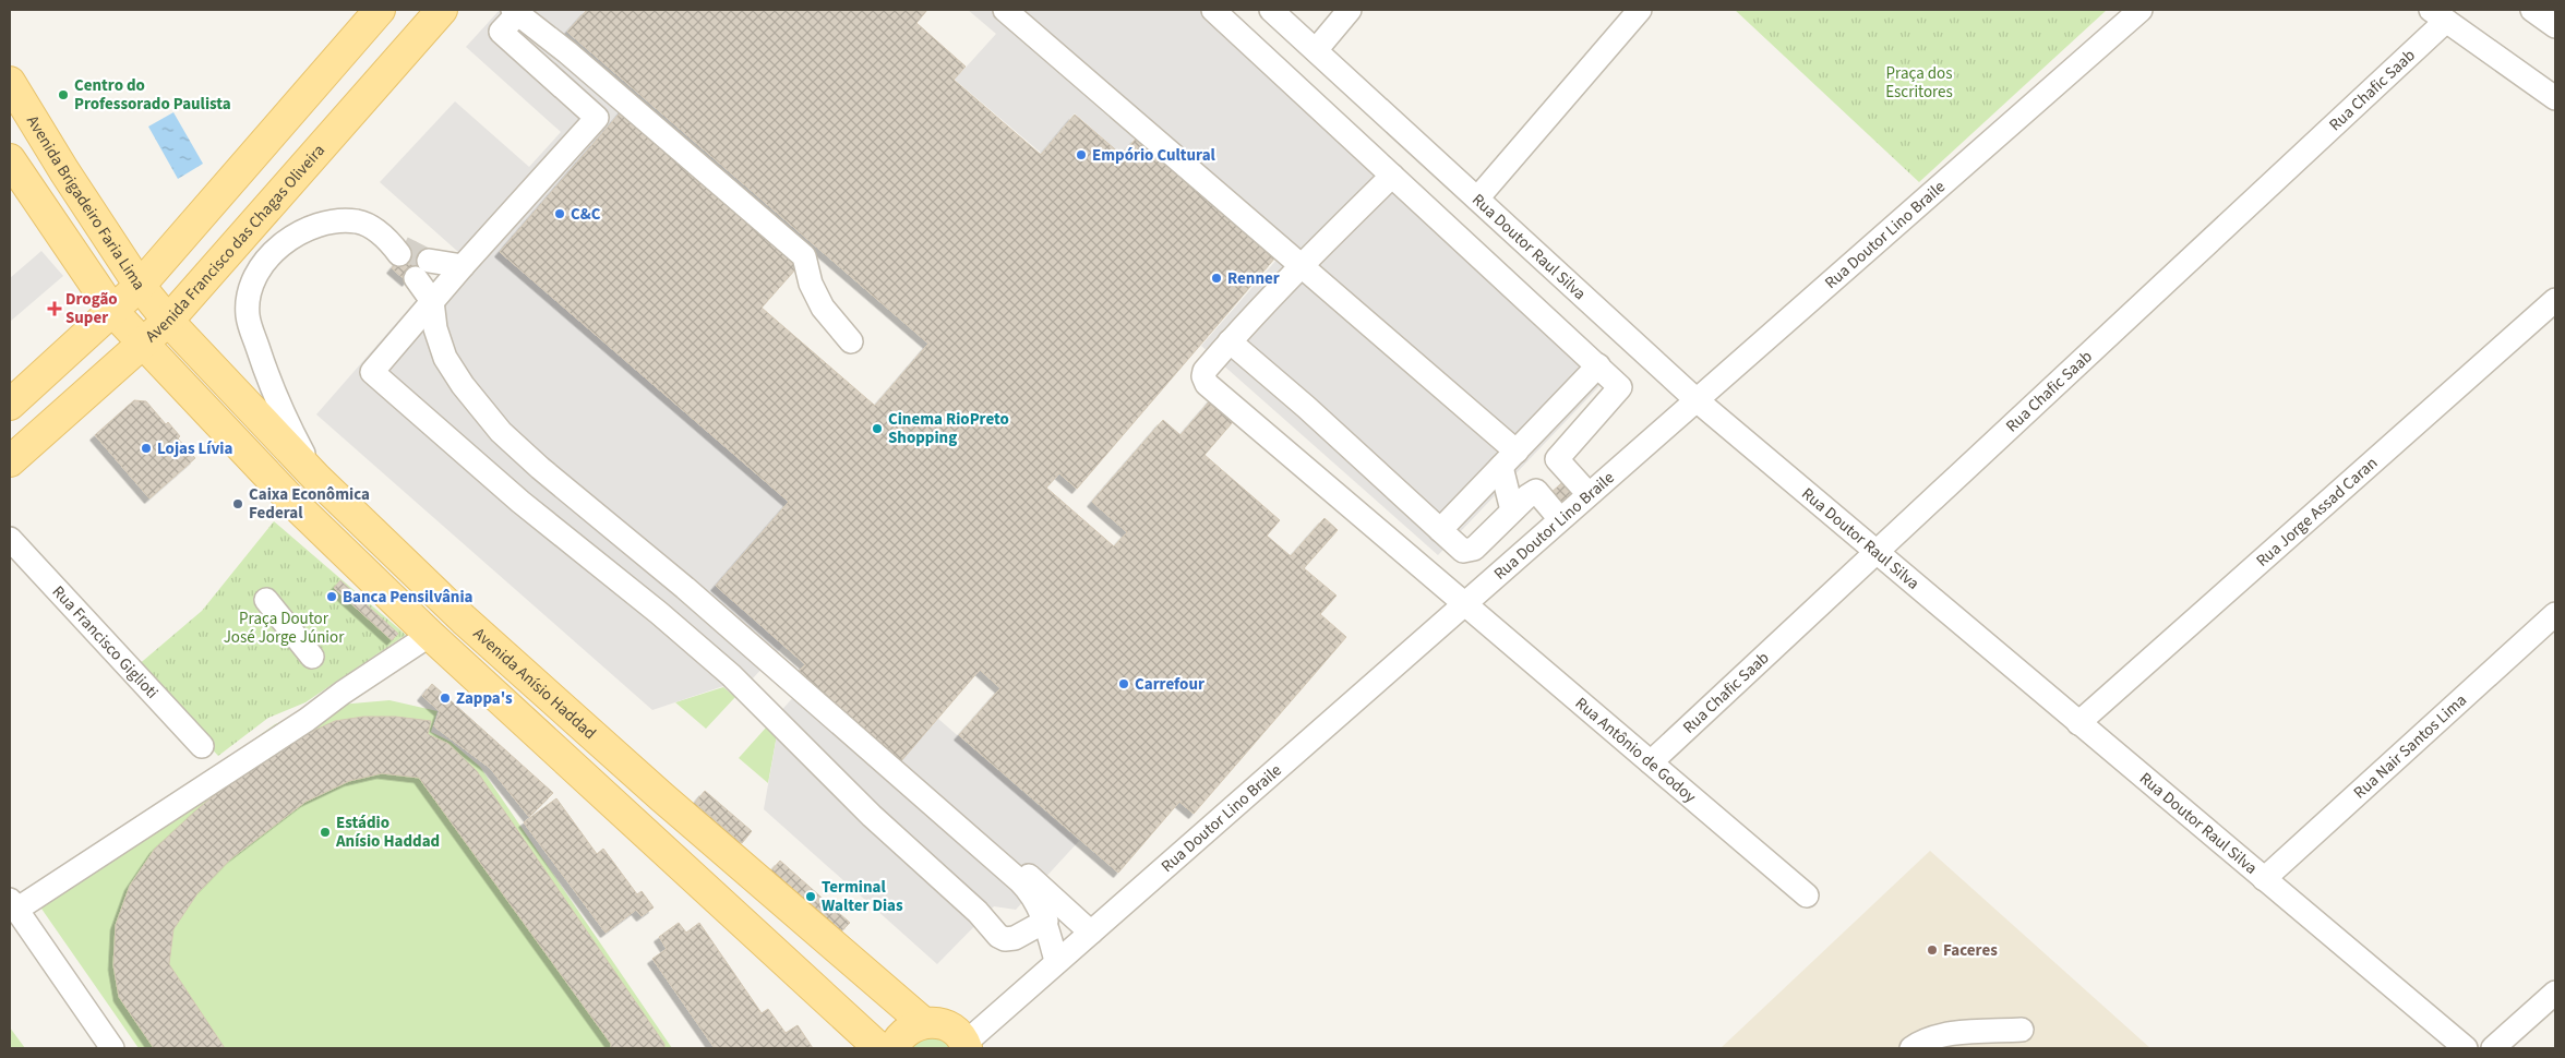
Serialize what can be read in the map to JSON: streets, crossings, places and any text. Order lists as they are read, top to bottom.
{
  "streets": {
    "main road": ["Avenida Brigadeiro Faria Lima", "Avenida Francisco das Chagas Oliveira", "Avenida Anísio Haddad"],
    "street": [
      "Rua Chafic Saab",
      "Rua Doutor Lino Braile",
      "Rua Doutor Raul Silva",
      "Rua Jorge Assad Caran",
      "Rua Francisco Giglioti",
      "Rua Nair Santos Lima",
      "Rua Antônio de Godoy"
    ]
  },
  "crossings": [
    ["Rua Chafic Saab", "Rua Doutor Raul Silva"],
    ["Rua Chafic Saab", "Rua Antônio de Godoy"],
    ["Avenida Brigadeiro Faria Lima", "Avenida Francisco das Chagas Oliveira"],
    ["Avenida Brigadeiro Faria Lima", "Avenida Anísio Haddad"],
    ["Rua Doutor Lino Braile", "Rua Doutor Raul Silva"],
    ["Rua Doutor Lino Braile", "Rua Antônio de Godoy"],
    ["Avenida Francisco das Chagas Oliveira", "Avenida Anísio Haddad"],
    ["Rua Doutor Raul Silva", "Rua Jorge Assad Caran"],
    ["Rua Doutor Raul Silva", "Rua Nair Santos Lima"]
  ],
  "parks": ["Praça dos Escritores", "Praça Doutor José Jorge Júnior"],
  "places": {
    "other": [
      "Centro do Professorado Paulista",
      "Empório Cultural",
      "C&C",
      "Renner",
      "Cinema RioPreto Shopping",
      "Lojas Lívia",
      "Caixa Econômica Federal",
      "Banca Pensilvânia",
      "Carrefour",
      "Zappa's",
      "Estádio Anísio Haddad",
      "Terminal Walter Dias",
      "Faceres"
    ],
    "health": ["Drogão Super"]
  }
}
